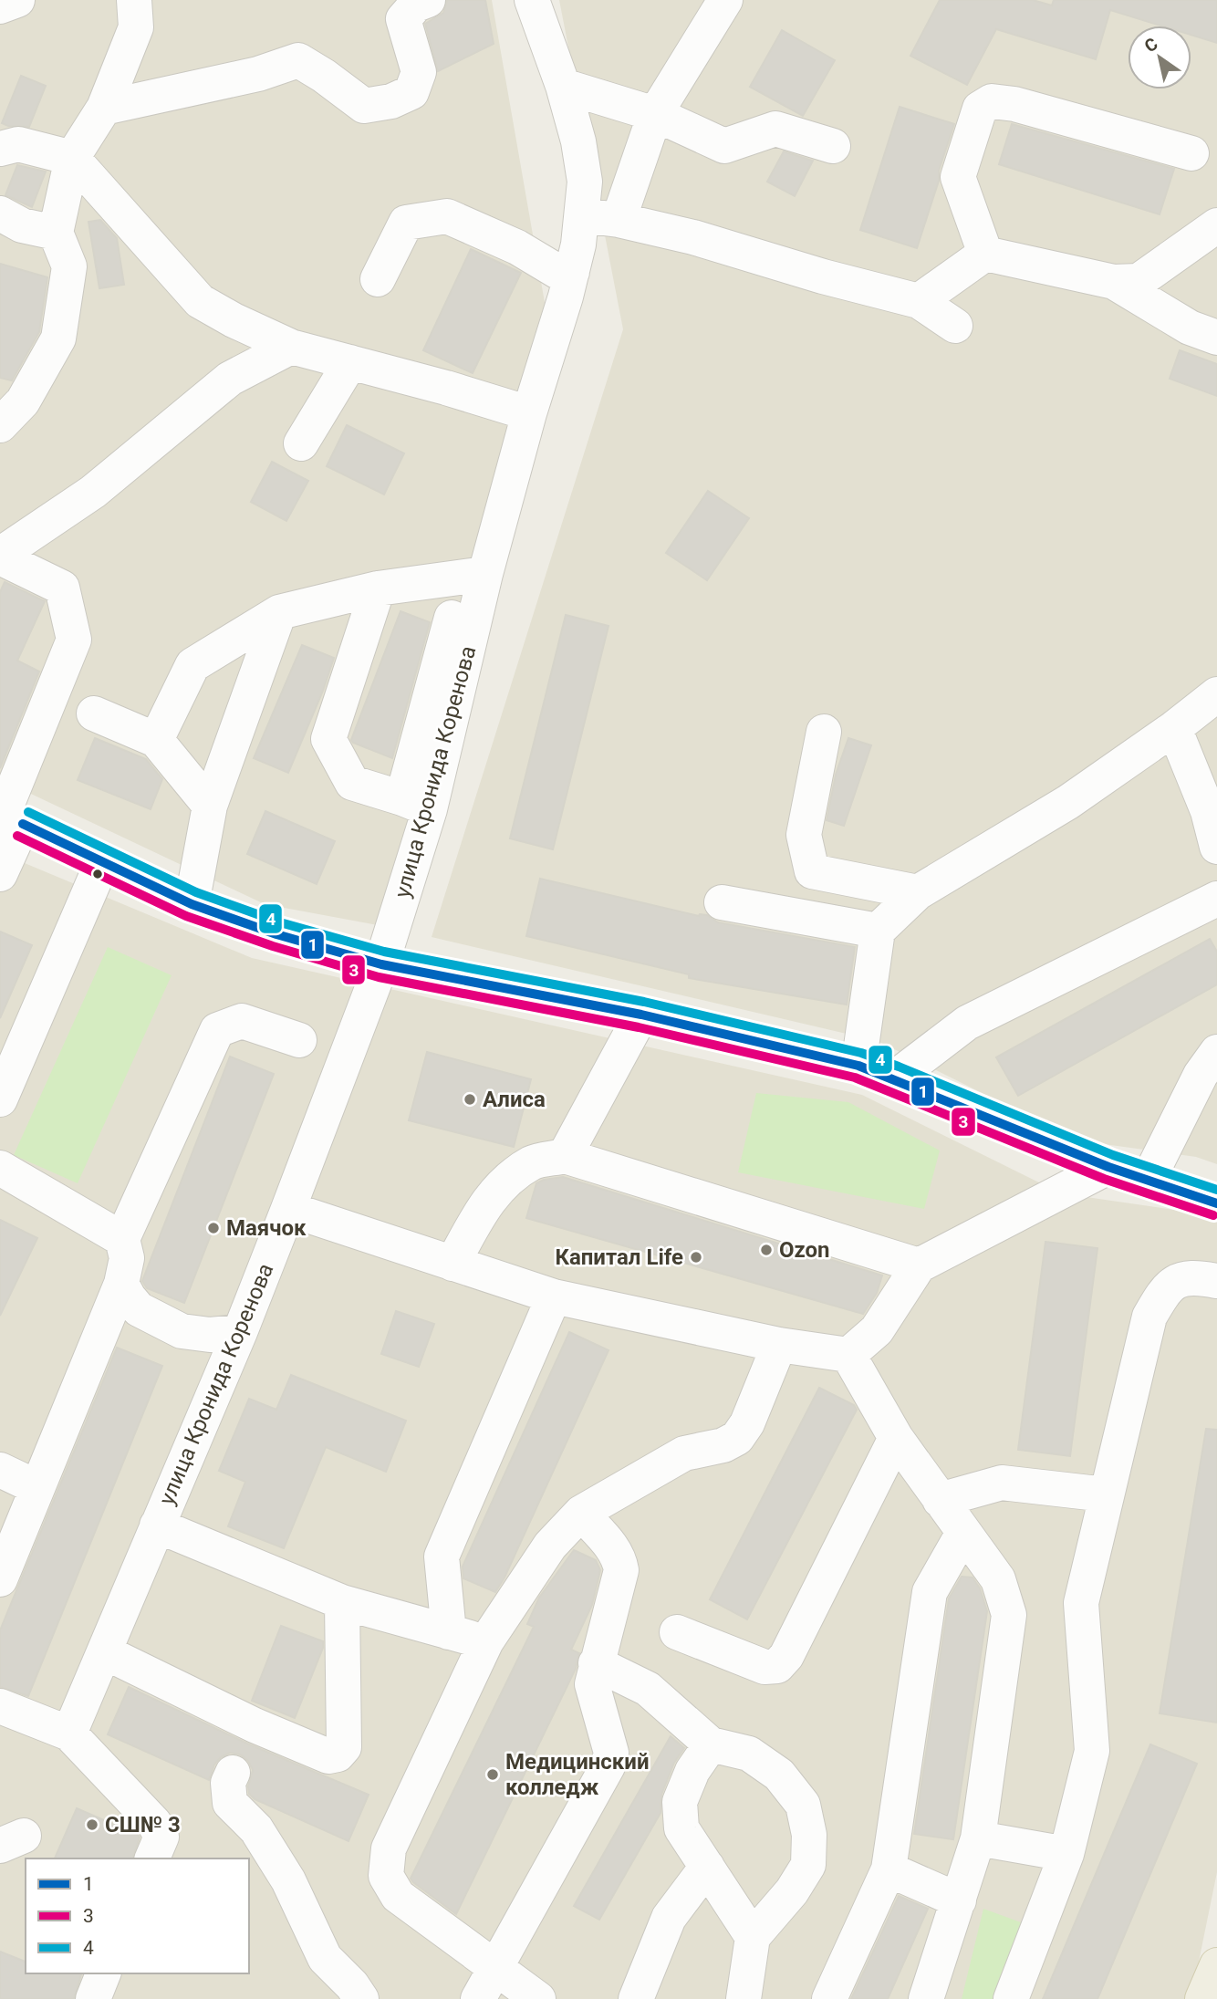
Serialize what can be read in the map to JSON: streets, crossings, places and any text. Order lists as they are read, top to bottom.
{
  "streets": {
    "street": ["улица Кронида Коренова"]
  },
  "places": [
    "Алиса",
    "Маячок",
    "Ozon",
    "Капитал Life",
    "Медицинский колледж",
    "СШ№ 3"
  ],
  "lines": ["transit line 4", "transit line 1", "transit line 3"],
  "legend": ["1", "3", "4"],
  "north": "top left"
}
